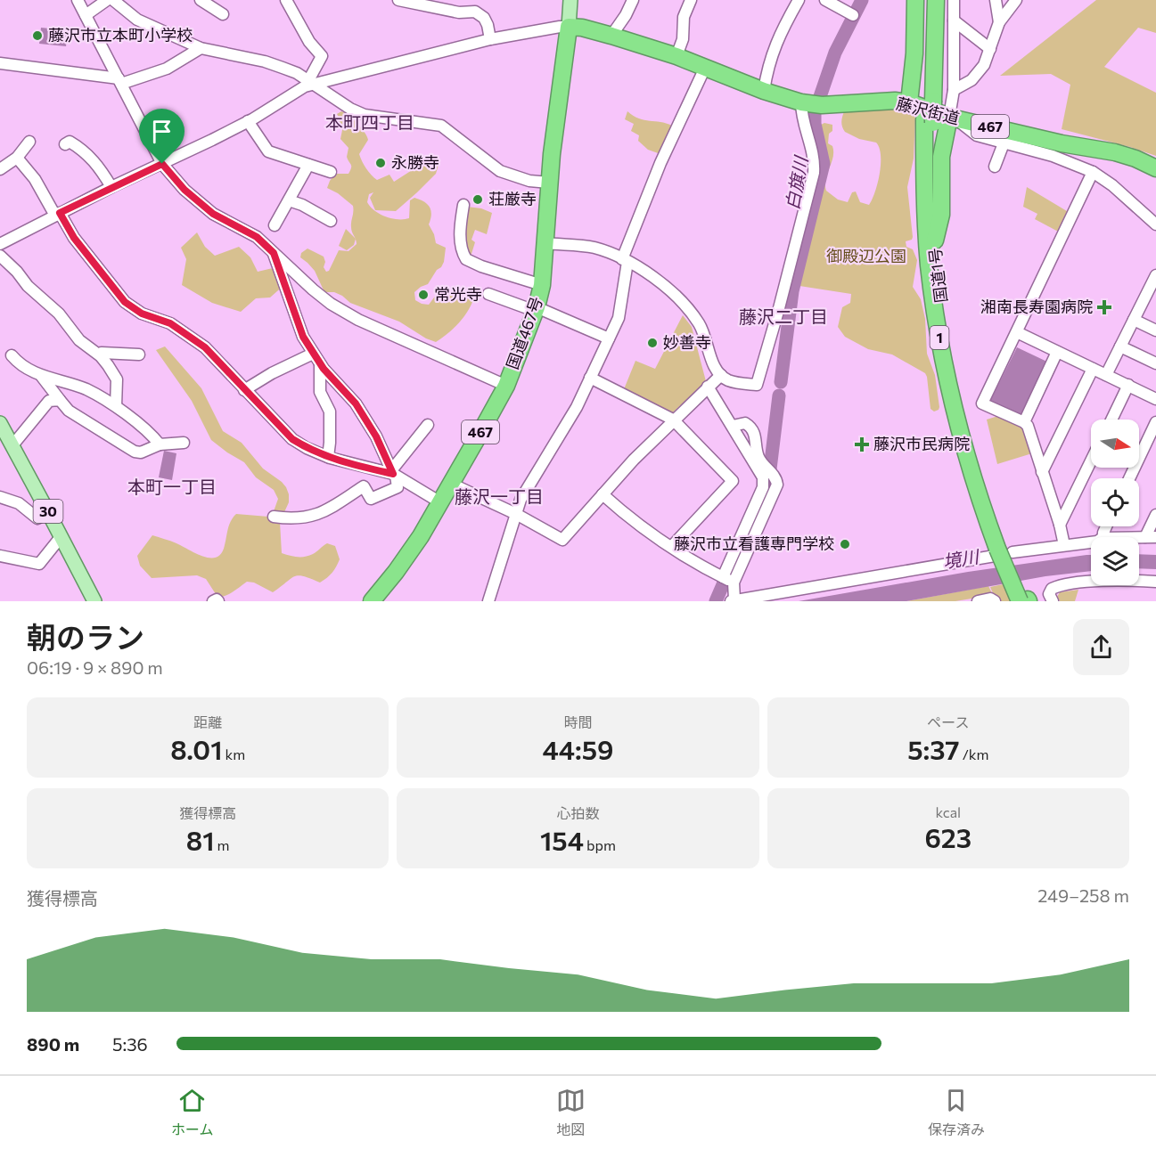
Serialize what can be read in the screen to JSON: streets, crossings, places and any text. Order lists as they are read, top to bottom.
{
  "streets": {
    "highway": [
      "藤沢街道",
      "467",
      "国道1号",
      "国道467号",
      "1"
    ],
    "main road": ["30"]
  },
  "crossings": [
    ["藤沢街道", "国道467号"]
  ],
  "districts": [
    "本町四丁目",
    "藤沢二丁目",
    "本町一丁目",
    "藤沢一丁目"
  ],
  "water": ["白旗川", "境川"],
  "parks": ["御殿辺公園"],
  "places": {
    "other": [
      "藤沢市立本町小学校",
      "永勝寺",
      "荘厳寺",
      "常光寺",
      "妙善寺",
      "藤沢市立看護専門学校"
    ],
    "health": ["湘南長寿園病院", "藤沢市民病院"]
  },
  "north": "right",
  "page": {
    "heading": ["朝のラン", "06:19 · 9 × 890 m"],
    "stats": [
      ["距離", "8.01 km"],
      ["時間", "44:59"],
      ["ペース", "5:37 /km"],
      ["獲得標高", "81 m"],
      ["心拍数", "154 bpm"],
      ["kcal", "623"]
    ],
    "chart": ["獲得標高", "249–258 m"],
    "list": [
      {
        "name": "890 m",
        "note": "5:36"
      }
    ],
    "tabs": ["ホーム", "地図", "保存済み"]
  }
}
